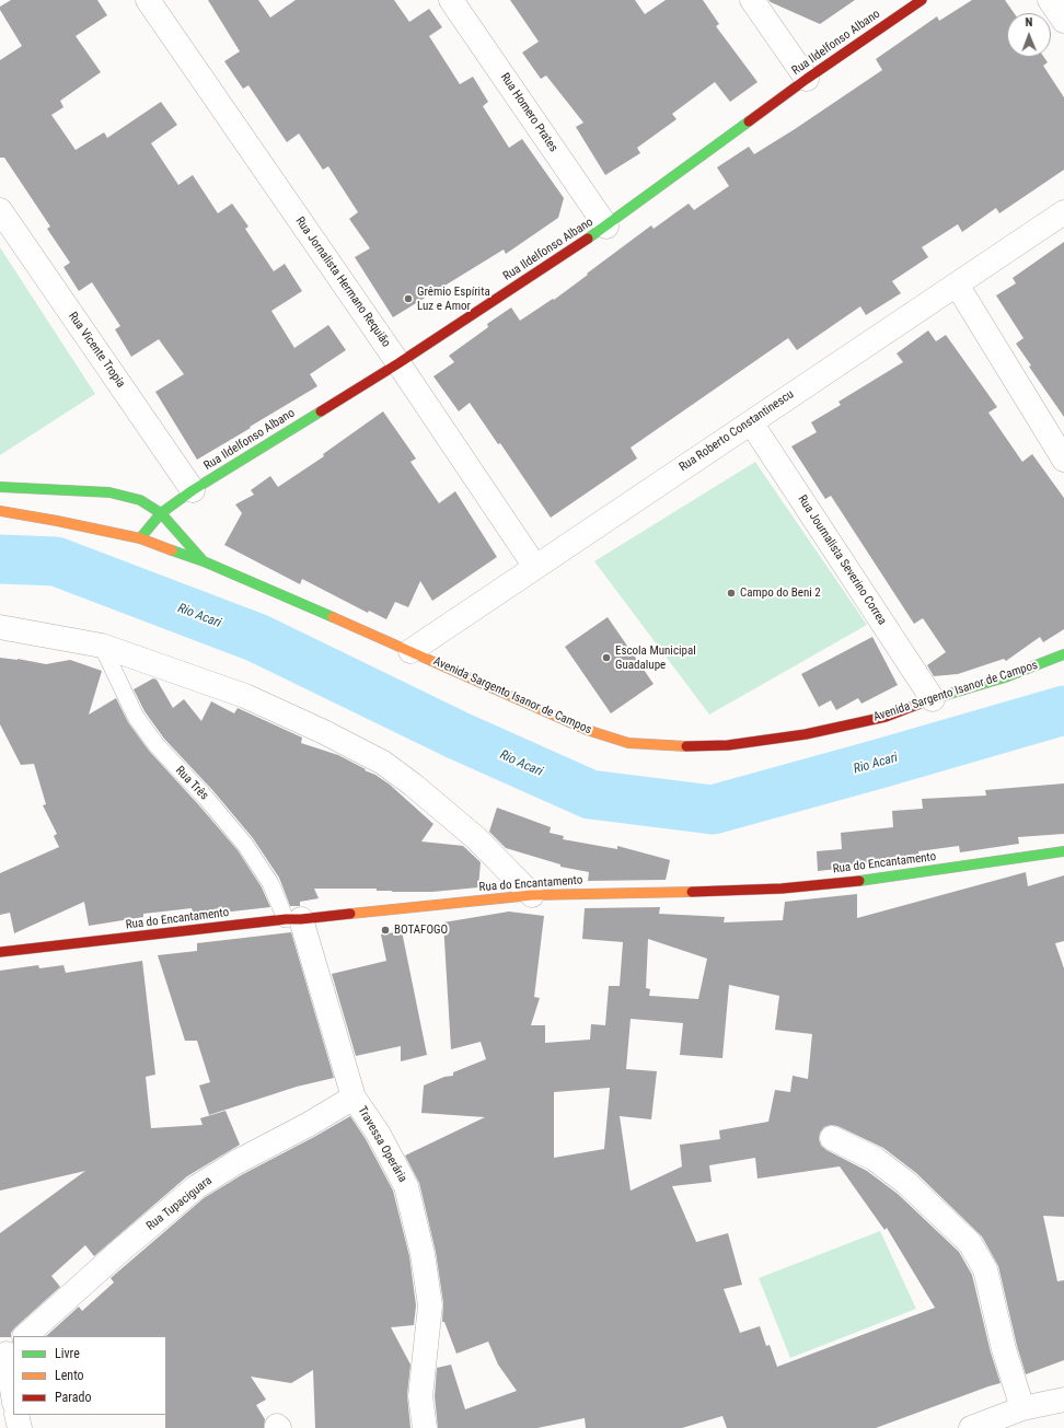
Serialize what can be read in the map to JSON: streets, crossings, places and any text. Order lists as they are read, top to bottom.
{
  "streets": {
    "street": [
      "Rua Ildelfonso Albano",
      "Rua Homero Prates",
      "Rua Jornalista Hermano Requião",
      "Rua Vicente Tropia",
      "Rua Roberto Constantinescu",
      "Rua Journalista Severino Correa",
      "Avenida Sargento Isanor de Campos",
      "Rua do Encantamento",
      "Travessa Operária",
      "Rua Tupaciguara"
    ],
    "lane": ["Rua Três"]
  },
  "crossings": [
    ["Rua Ildelfonso Albano", "Rua Homero Prates"],
    ["Rua Ildelfonso Albano", "Rua Jornalista Hermano Requião"],
    ["Rua Ildelfonso Albano", "Rua Vicente Tropia"],
    ["Rua Ildelfonso Albano", "Avenida Sargento Isanor de Campos"],
    ["Rua Jornalista Hermano Requião", "Rua Roberto Constantinescu"],
    ["Rua Roberto Constantinescu", "Rua Journalista Severino Correa"],
    ["Rua Roberto Constantinescu", "Avenida Sargento Isanor de Campos"],
    ["Rua Journalista Severino Correa", "Avenida Sargento Isanor de Campos"],
    ["Rua Três", "Rua do Encantamento"],
    ["Rua Três", "Travessa Operária"],
    ["Rua do Encantamento", "Travessa Operária"],
    ["Travessa Operária", "Rua Tupaciguara"]
  ],
  "water": ["Rio Acari"],
  "places": [
    "Grêmio Espírita Luz e Amor",
    "Campo do Beni 2",
    "Escola Municipal Guadalupe",
    "BOTAFOGO"
  ],
  "legend": ["Livre", "Lento", "Parado"],
  "north": "top"
}
